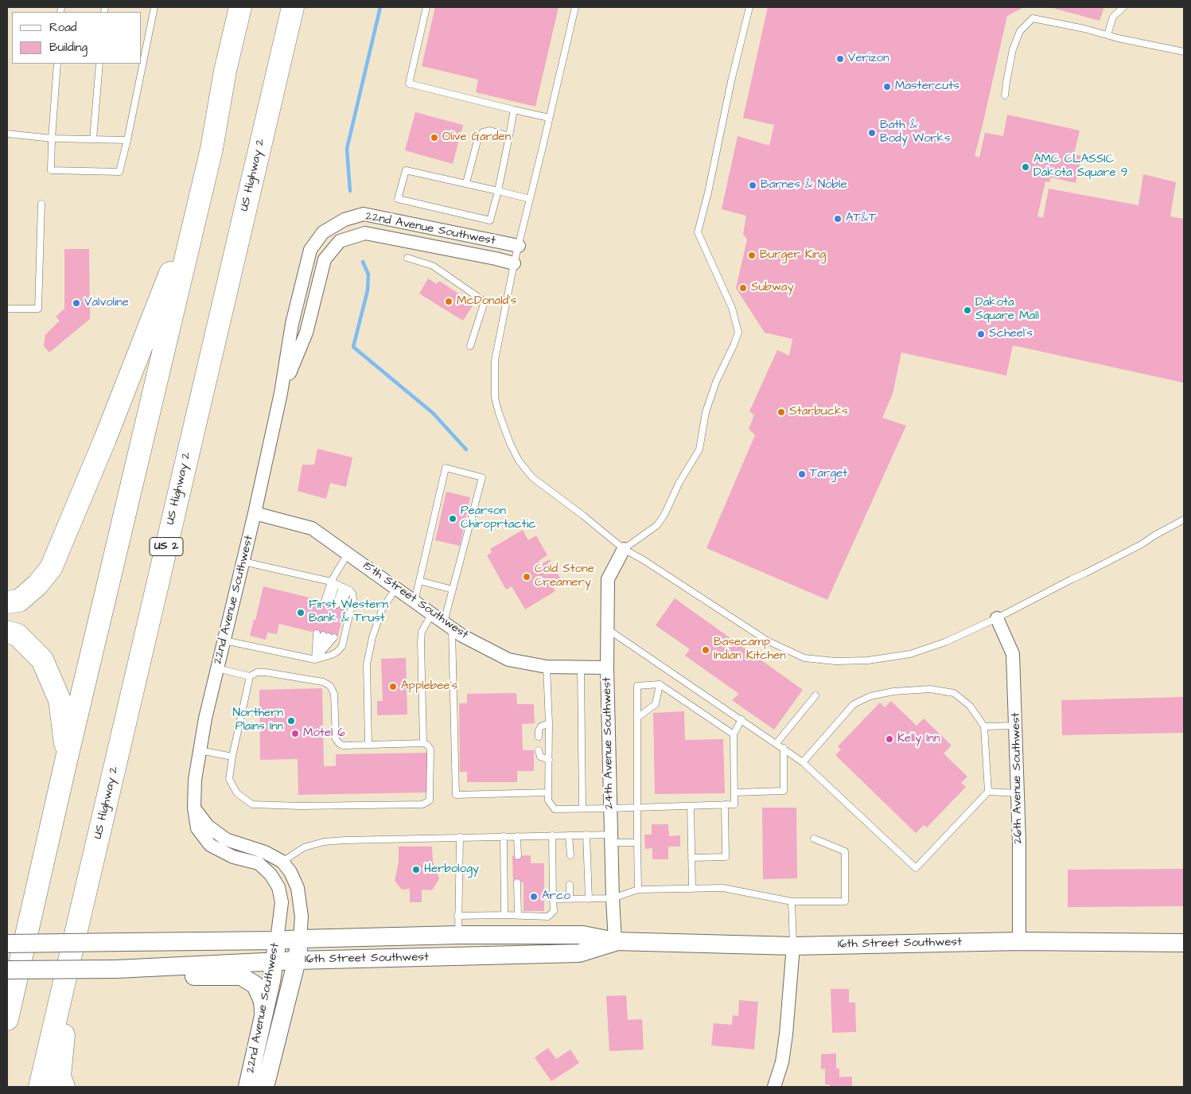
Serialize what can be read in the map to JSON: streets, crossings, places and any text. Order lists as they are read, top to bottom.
{
  "streets": {
    "highway": ["US Highway 2", "US 2"],
    "main road": ["22nd Avenue Southwest", "16th Street Southwest"],
    "street": ["15th Street Southwest", "24th Avenue Southwest", "26th Avenue Southwest"]
  },
  "crossings": [
    ["22nd Avenue Southwest", "15th Street Southwest"],
    ["22nd Avenue Southwest", "16th Street Southwest"],
    ["15th Street Southwest", "24th Avenue Southwest"],
    ["24th Avenue Southwest", "16th Street Southwest"],
    ["26th Avenue Southwest", "16th Street Southwest"]
  ],
  "places": [
    "Verizon",
    "Mastercuts",
    "Bath & Body Works",
    "Olive Garden",
    "AMC CLASSIC Dakota Square 9",
    "Barnes & Noble",
    "AT&T",
    "Burger King",
    "Subway",
    "McDonald's",
    "Valvoline",
    "Dakota Square Mall",
    "Scheel’s",
    "Starbucks",
    "Target",
    "Pearson Chiroprtactic",
    "Cold Stone Creamery",
    "First Western Bank & Trust",
    "Basecamp Indian Kitchen",
    "Applebee's",
    "Northern Plains Inn",
    "Motel 6",
    "Kelly Inn",
    "Herbology",
    "Arco"
  ],
  "legend": ["Road", "Building"]
}
